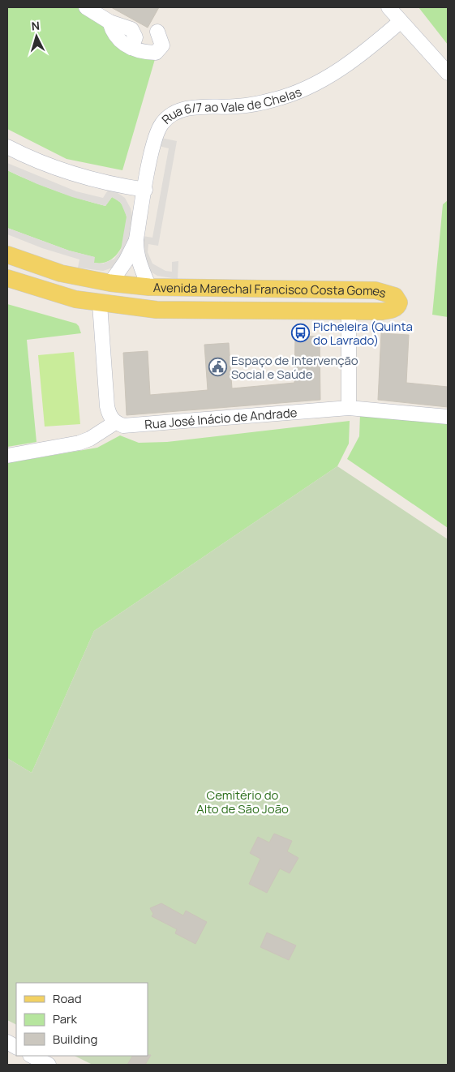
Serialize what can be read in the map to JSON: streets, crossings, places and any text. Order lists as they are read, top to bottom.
{
  "streets": {
    "main road": ["Avenida Marechal Francisco Costa Gomes"],
    "street": ["Rua 6/7 ao Vale de Chelas", "Rua José Inácio de Andrade"]
  },
  "parks": ["Cemitério do Alto de São João"],
  "places": {
    "bus stop": ["Picheleira (Quinta do Lavrado)"],
    "public building": ["Espaço de Intervenção Social e Saúde"]
  },
  "legend": ["Road", "Park", "Building"],
  "north": "top"
}
